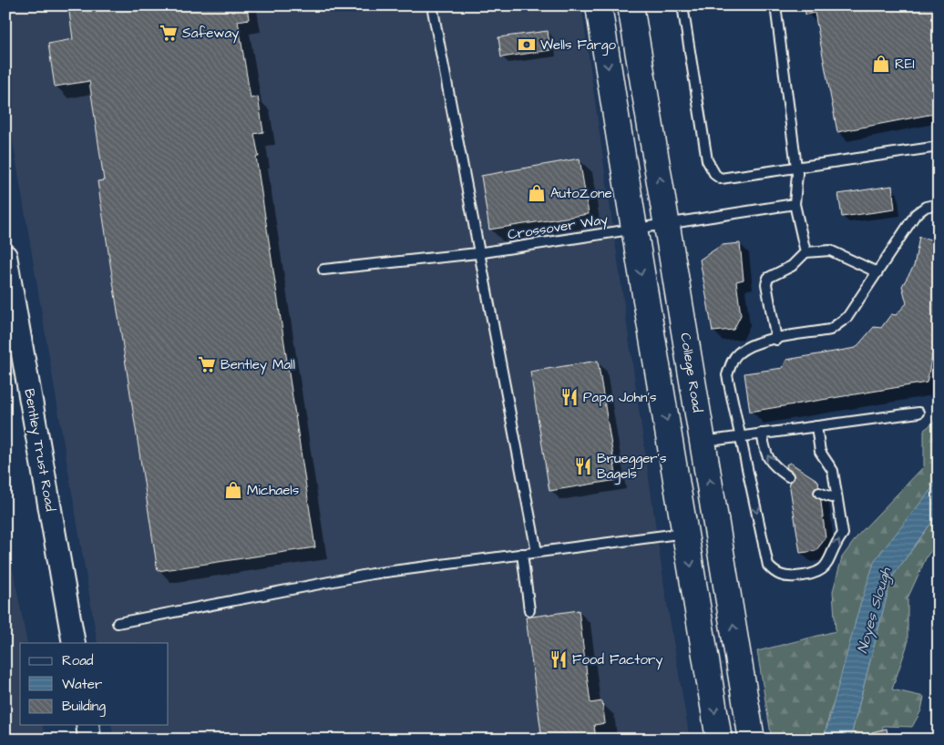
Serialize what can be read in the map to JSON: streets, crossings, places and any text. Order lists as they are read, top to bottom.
{
  "streets": {
    "main road": ["College Road"],
    "street": ["Bentley Trust Road"],
    "lane": ["Crossover Way"]
  },
  "crossings": [
    ["Crossover Way", "College Road"]
  ],
  "water": ["Noyes Slough"],
  "places": {
    "supermarket": ["Safeway", "Bentley Mall"],
    "bank": ["Wells Fargo"],
    "shop": ["REI", "AutoZone", "Michaels"],
    "restaurant": ["Papa John's", "Bruegger's Bagels", "Food Factory"]
  },
  "legend": ["Road", "Water", "Building"]
}
